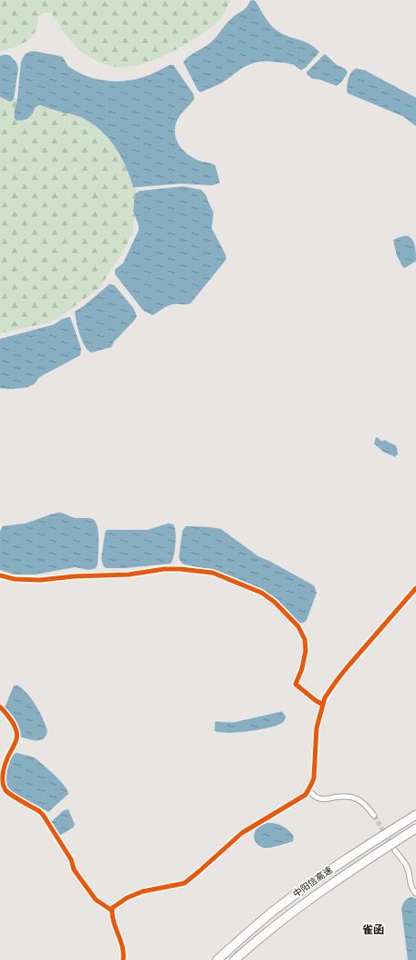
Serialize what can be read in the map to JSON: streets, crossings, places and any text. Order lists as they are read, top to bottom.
{
  "streets": {
    "highway": ["中阳信高速"]
  },
  "districts": ["雀函"]
}
